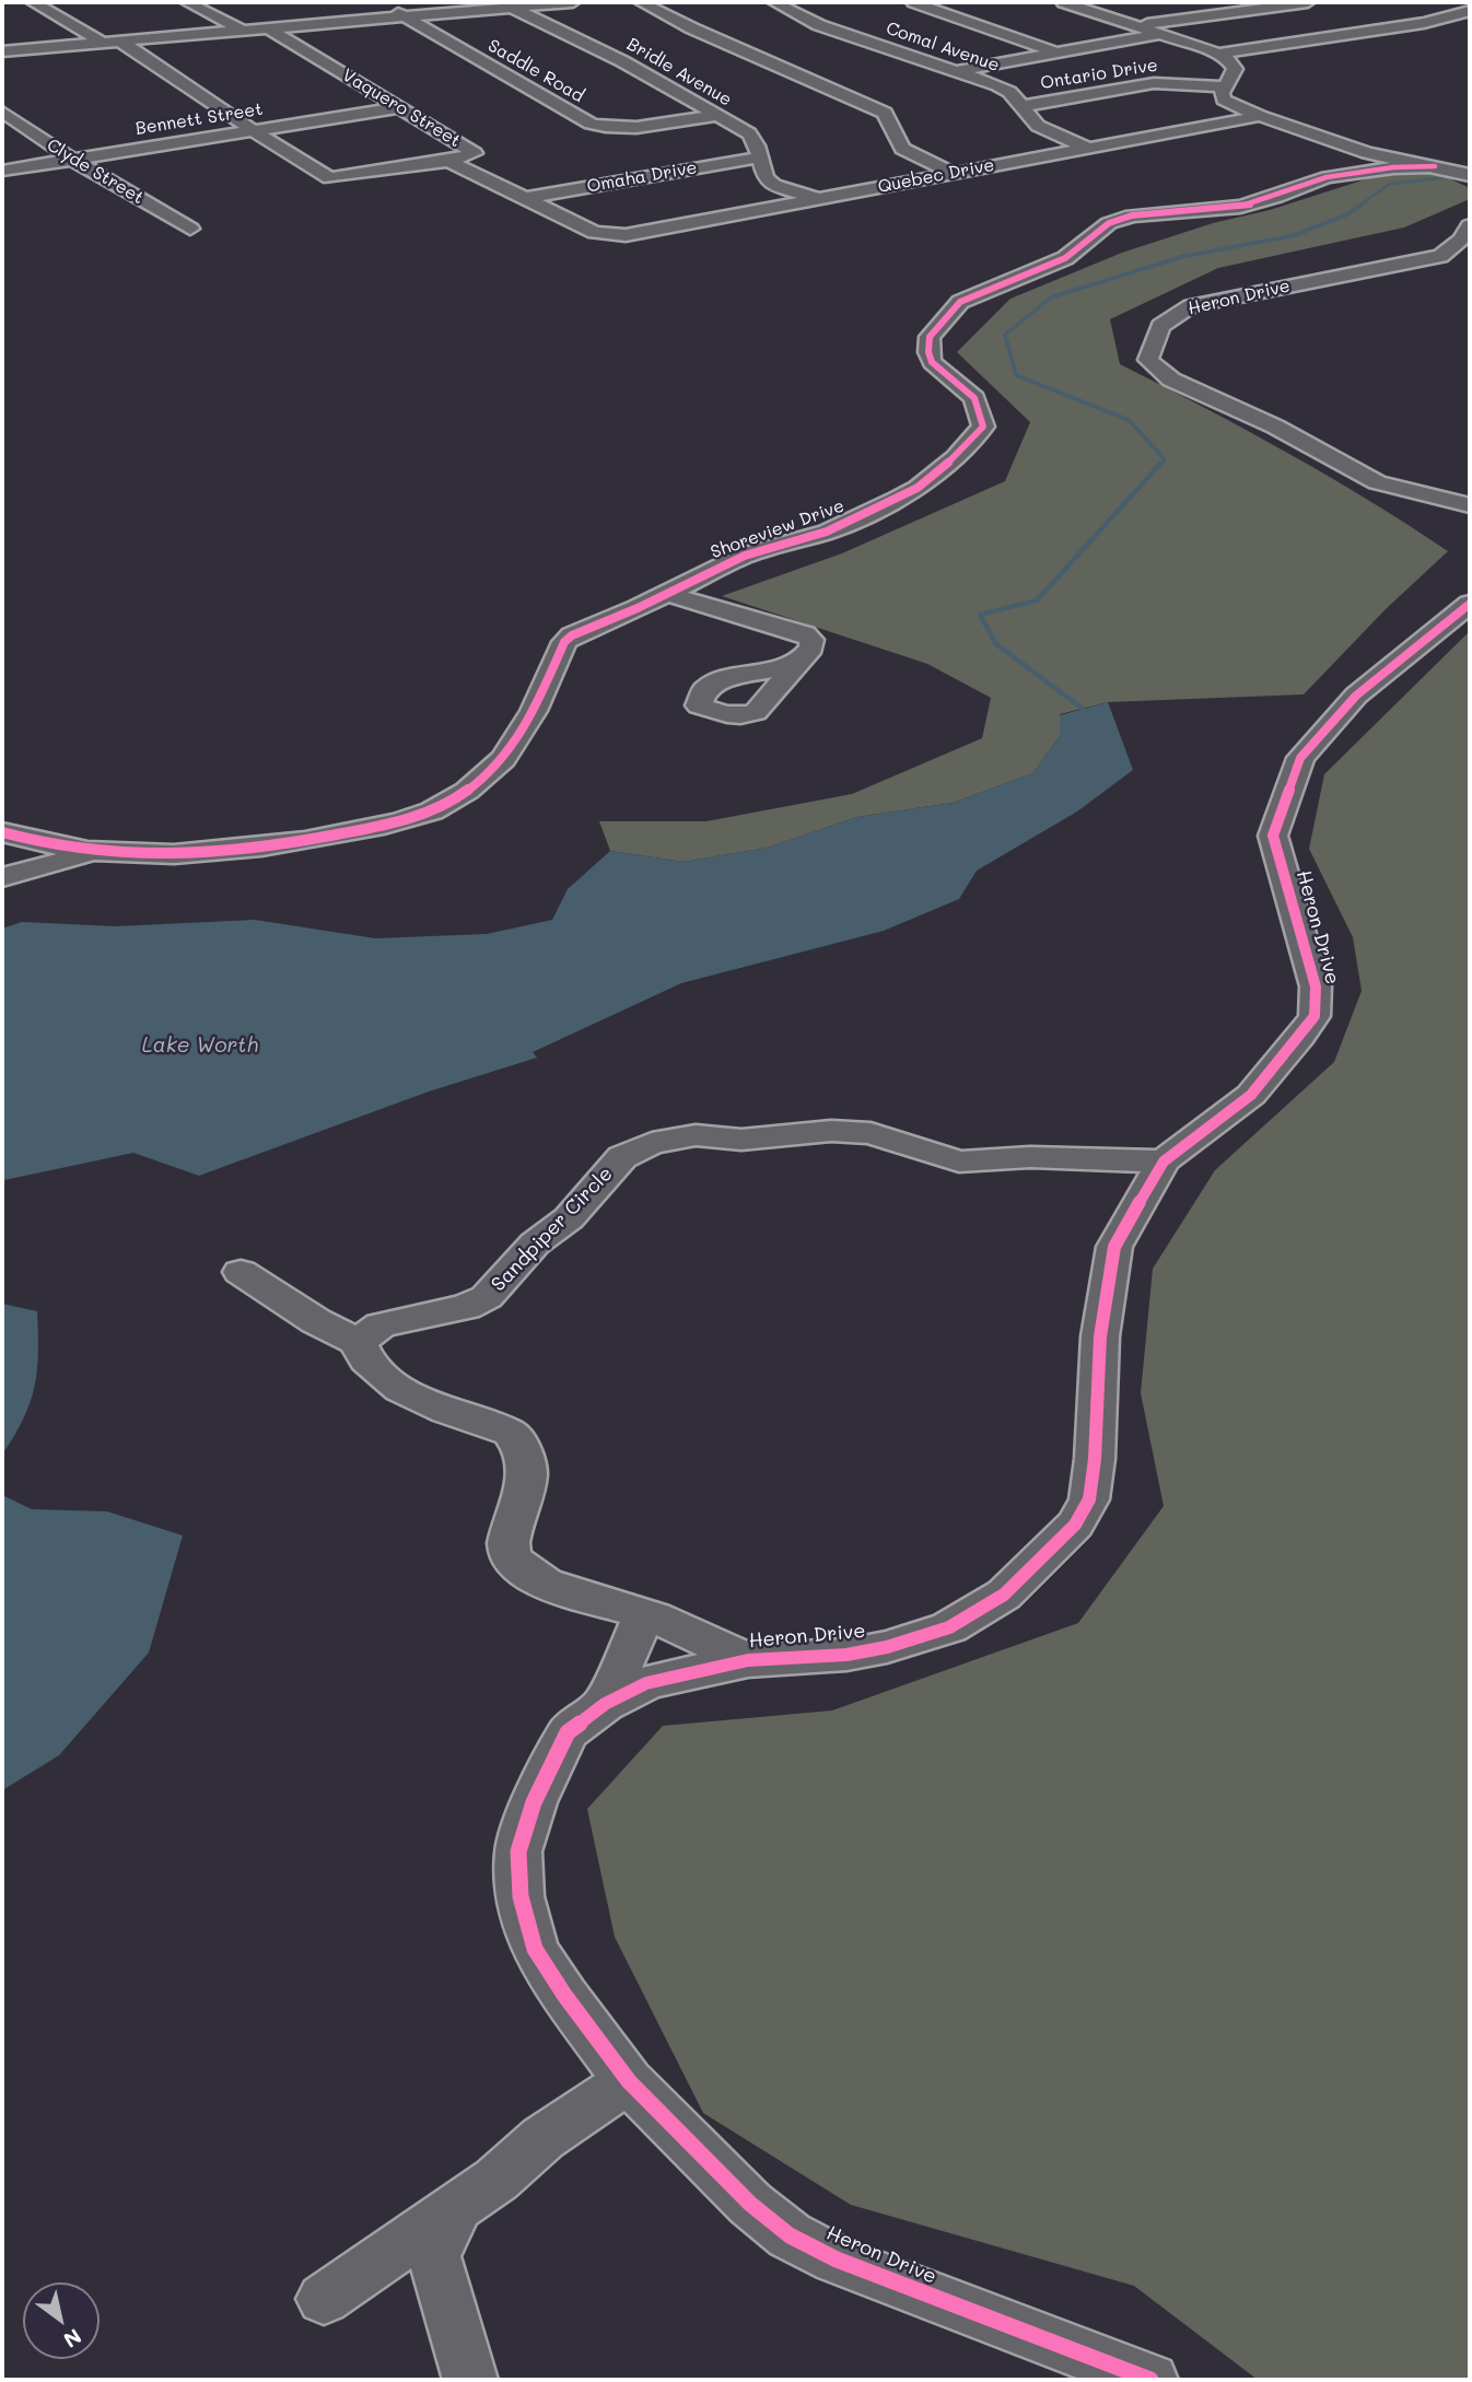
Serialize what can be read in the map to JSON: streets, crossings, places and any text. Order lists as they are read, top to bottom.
{
  "streets": {
    "street": [
      "Comal Avenue",
      "Saddle Road",
      "Bridle Avenue",
      "Ontario Drive",
      "Vaquero Street",
      "Bennett Street",
      "Clyde Street",
      "Quebec Drive",
      "Omaha Drive",
      "Heron Drive",
      "Shoreview Drive",
      "Sandpiper Circle"
    ]
  },
  "crossings": [
    ["Comal Avenue", "Ontario Drive"],
    ["Comal Avenue", "Quebec Drive"],
    ["Saddle Road", "Bridle Avenue"],
    ["Bridle Avenue", "Quebec Drive"],
    ["Bridle Avenue", "Omaha Drive"],
    ["Vaquero Street", "Bennett Street"],
    ["Vaquero Street", "Quebec Drive"],
    ["Vaquero Street", "Omaha Drive"],
    ["Bennett Street", "Clyde Street"],
    ["Heron Drive", "Sandpiper Circle"]
  ],
  "water": ["Lake Worth"],
  "north": "bottom right"
}
